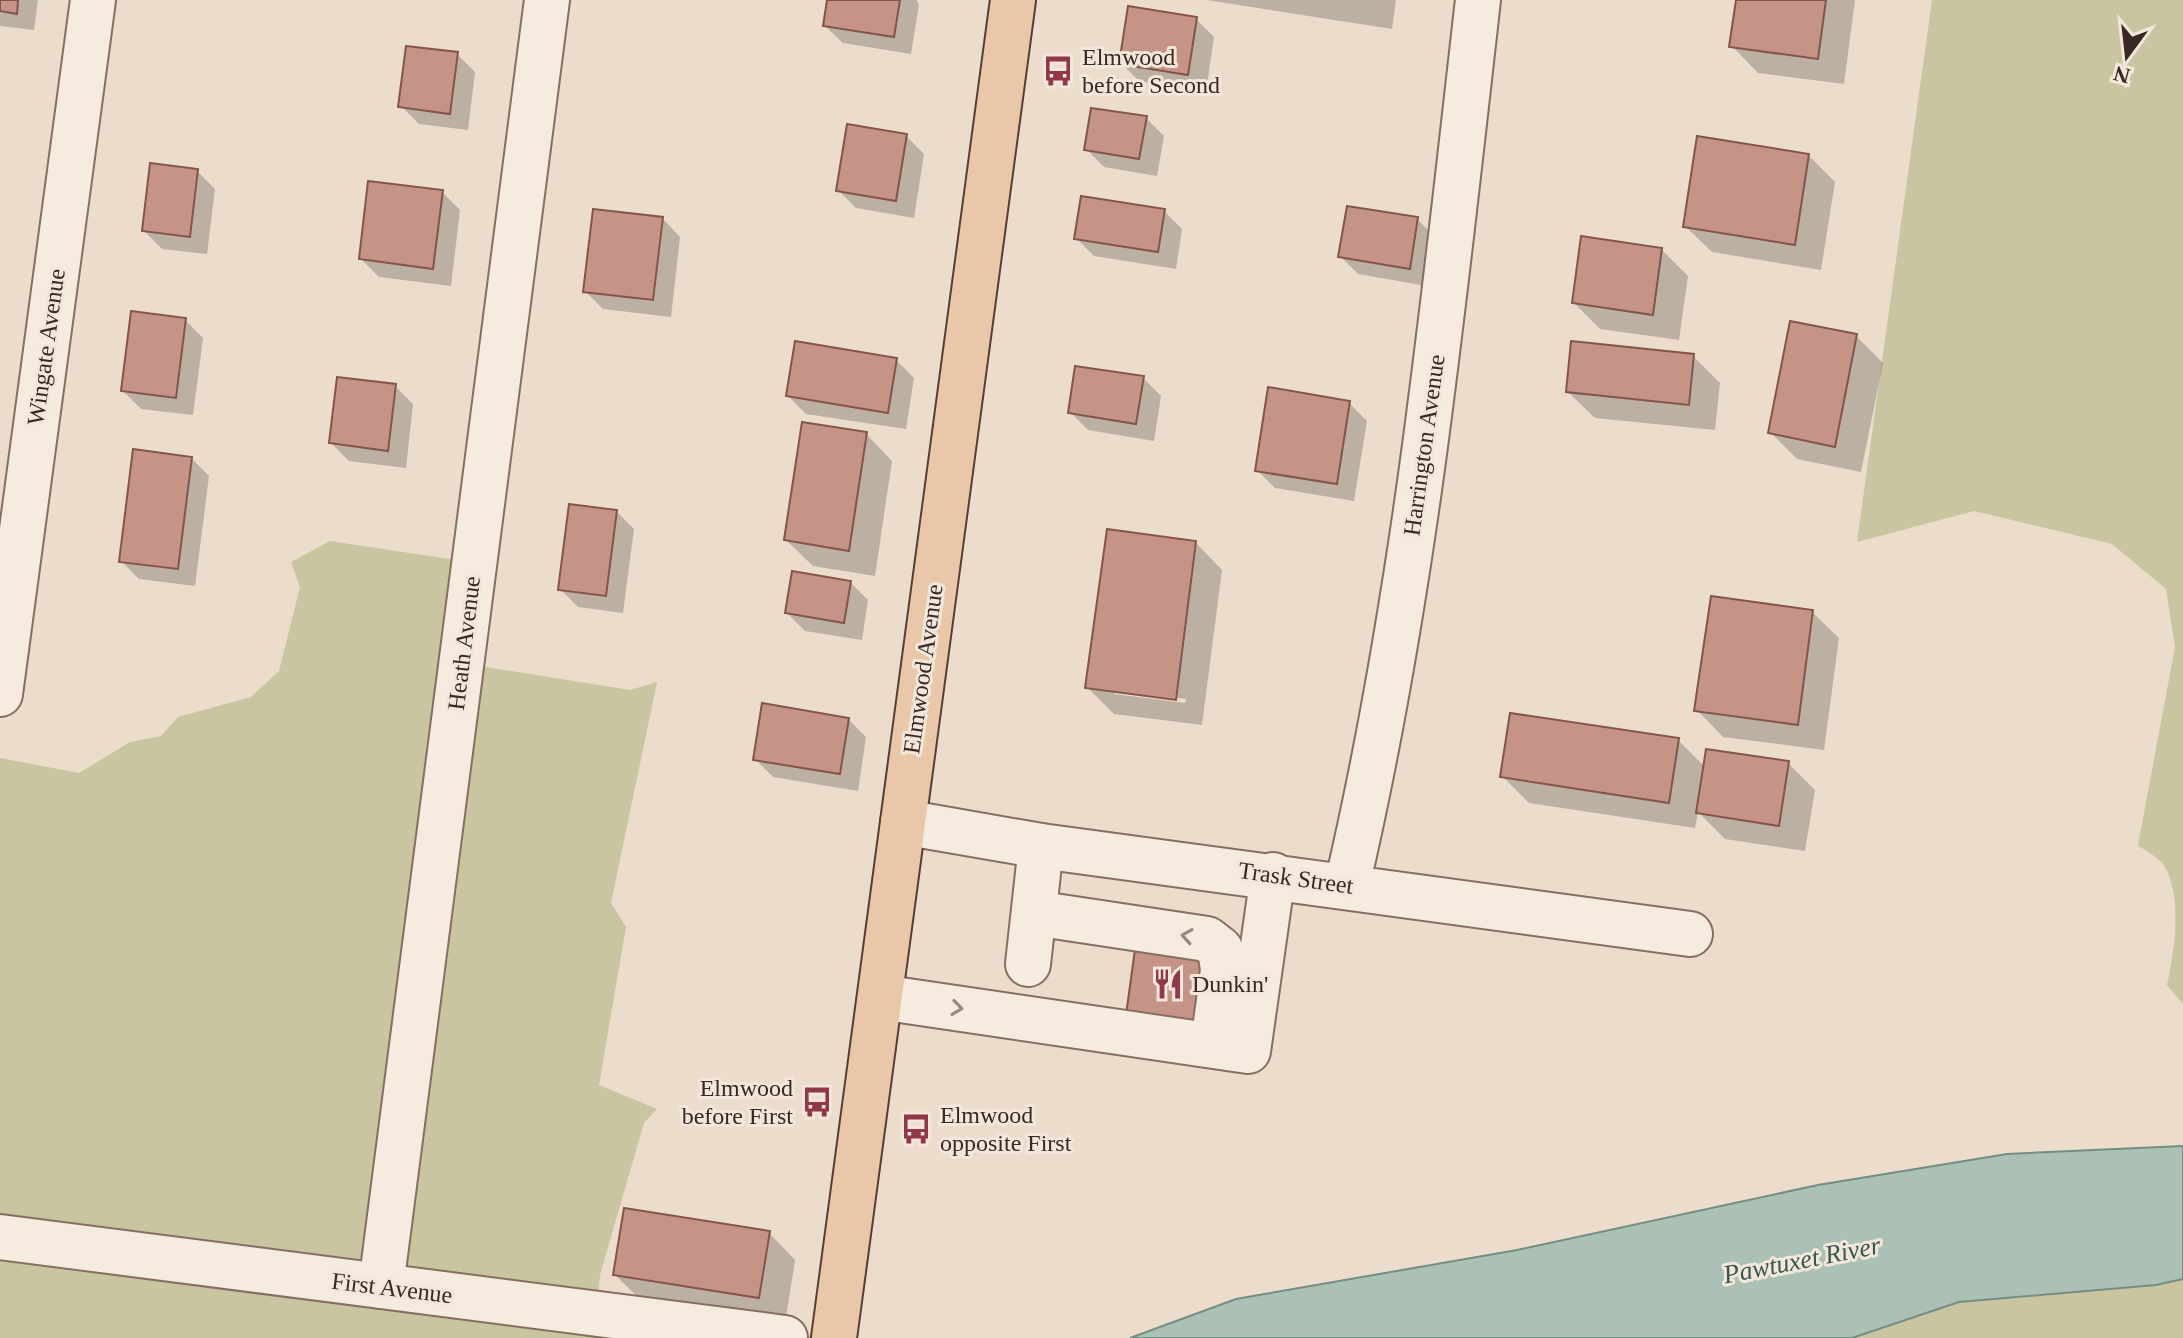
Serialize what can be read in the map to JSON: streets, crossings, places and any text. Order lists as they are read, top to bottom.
{
  "streets": {
    "main road": ["Elmwood Avenue"],
    "street": [
      "Wingate Avenue",
      "Harrington Avenue",
      "Heath Avenue",
      "Trask Street",
      "First Avenue"
    ]
  },
  "crossings": [
    ["Harrington Avenue", "Trask Street"],
    ["Heath Avenue", "First Avenue"],
    ["Elmwood Avenue", "Trask Street"]
  ],
  "water": ["Pawtuxet River"],
  "places": {
    "bus stop": ["Elmwood before Second", "Elmwood before First", "Elmwood opposite First"],
    "restaurant": ["Dunkin'"]
  },
  "north": "bottom"
}
